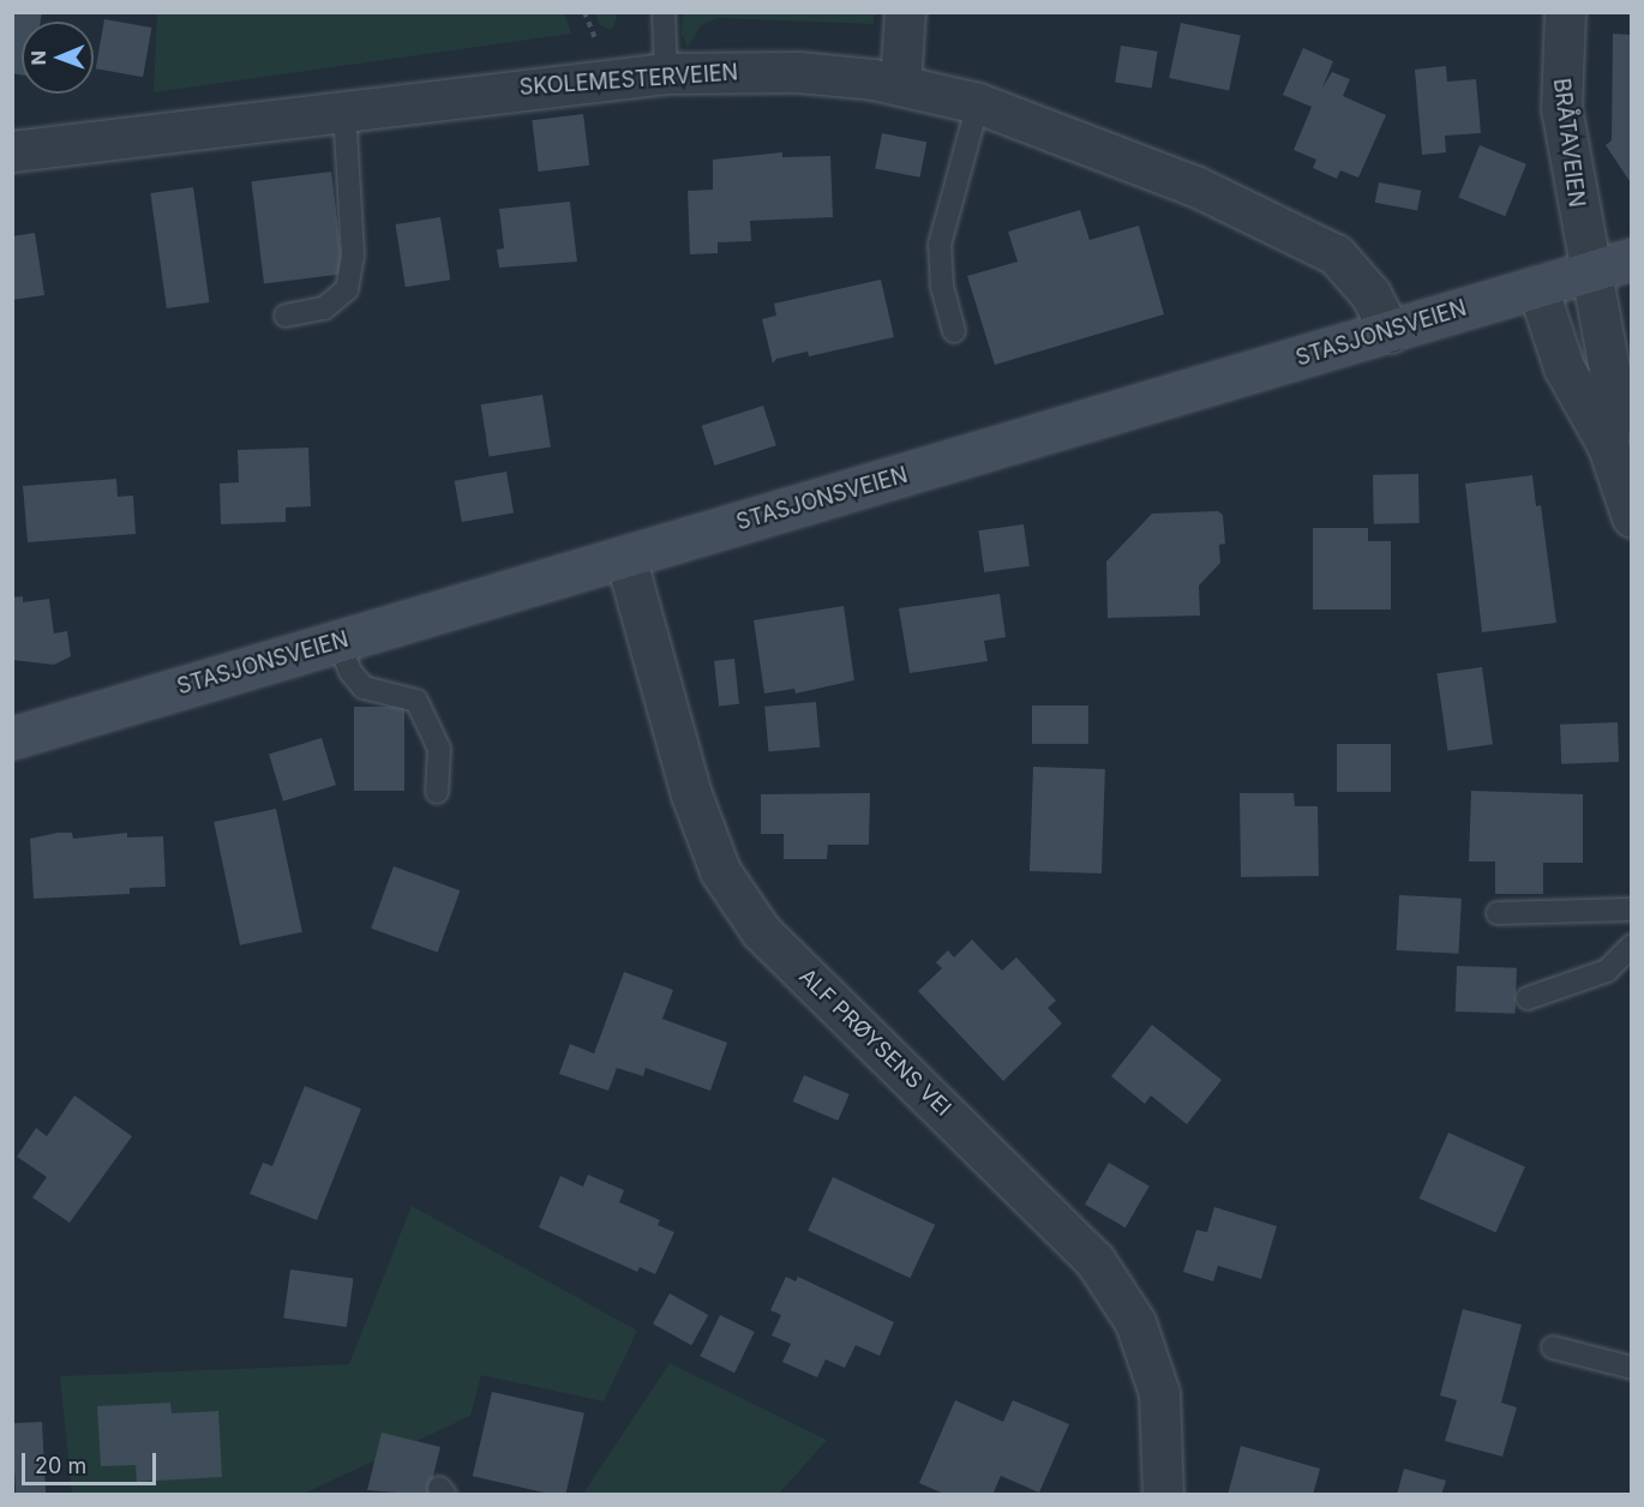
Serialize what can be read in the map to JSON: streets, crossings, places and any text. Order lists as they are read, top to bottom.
{
  "streets": {
    "main road": ["STASJONSVEIEN"],
    "street": ["SKOLEMESTERVEIEN", "BRÅTAVEIEN", "ALF PRØYSENS VEI"]
  },
  "crossings": [
    ["SKOLEMESTERVEIEN", "STASJONSVEIEN"],
    ["BRÅTAVEIEN", "STASJONSVEIEN"],
    ["STASJONSVEIEN", "ALF PRØYSENS VEI"]
  ],
  "scale_bar": "20 m",
  "north": "left"
}
